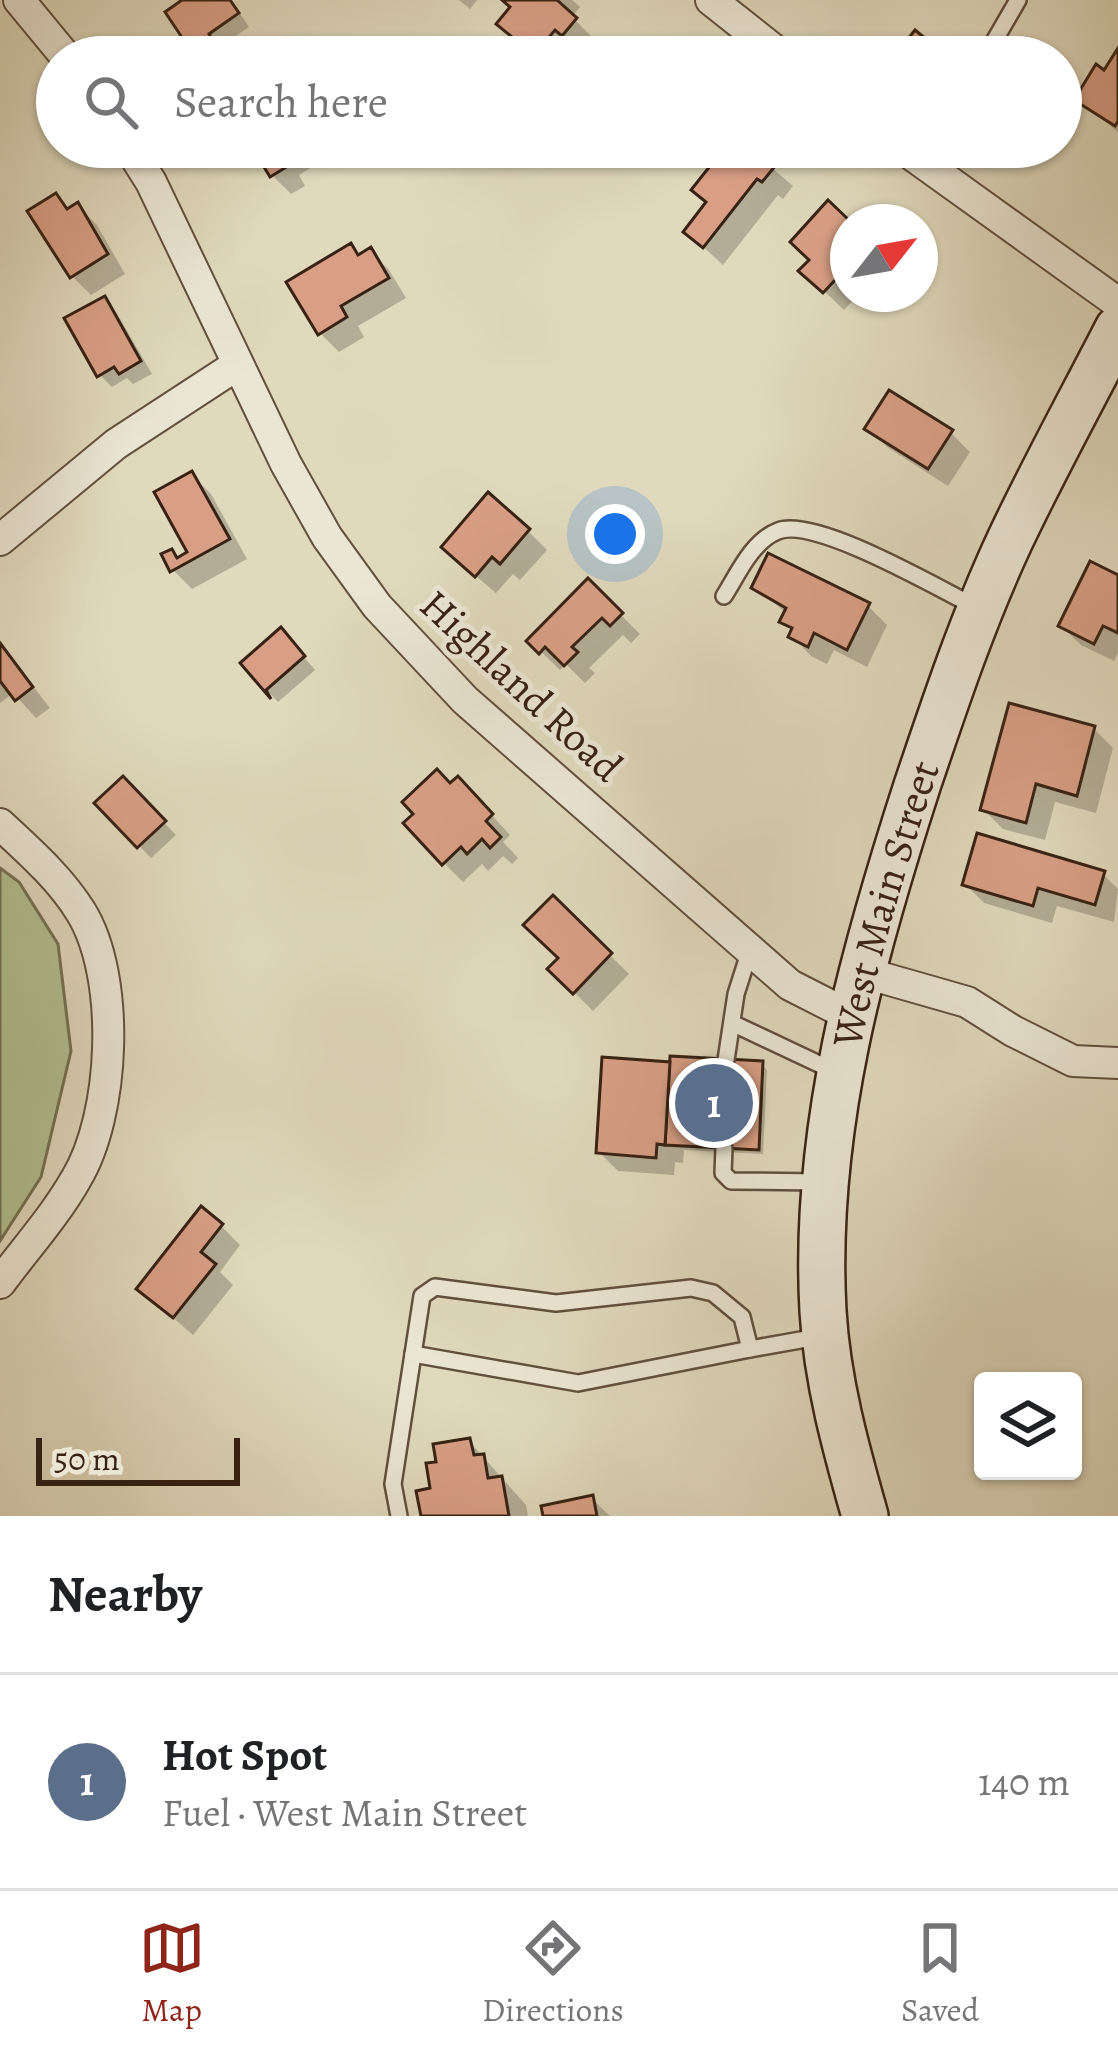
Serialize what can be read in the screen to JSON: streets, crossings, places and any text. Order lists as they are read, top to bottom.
{
  "streets": {
    "main road": ["West Main Street"],
    "street": ["Highland Road"]
  },
  "crossings": [
    ["Highland Road", "West Main Street"]
  ],
  "scale_bar": "50 m",
  "north": "top right",
  "page": {
    "search": "Search here",
    "pins": "1",
    "scale": "50 m",
    "heading": "Nearby",
    "list": [
      {
        "mark": "1",
        "name": "Hot Spot",
        "note": "Fuel · West Main Street",
        "value": "140 m"
      }
    ],
    "nav": ["Map", "Directions", "Saved"]
  }
}
